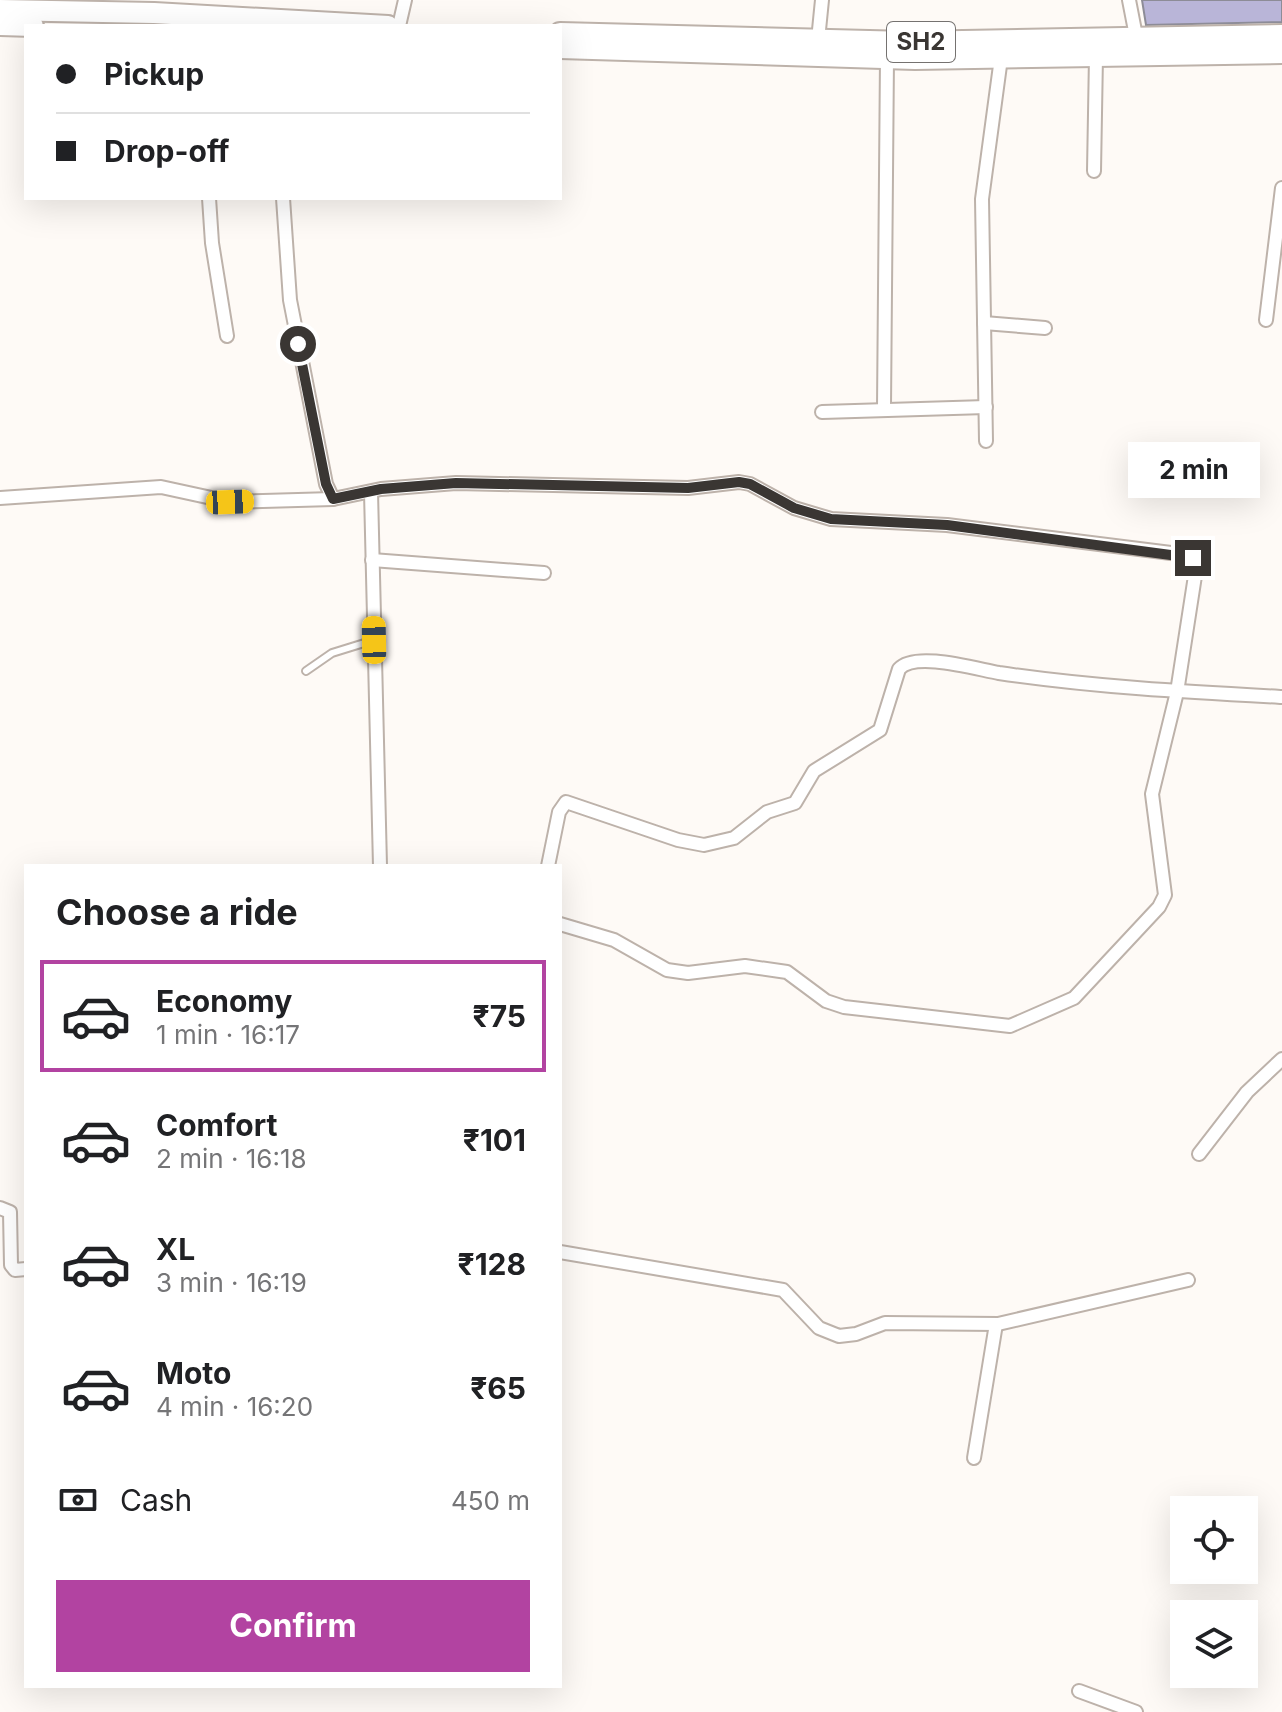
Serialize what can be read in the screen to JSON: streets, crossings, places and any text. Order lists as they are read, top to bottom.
{
  "streets": {
    "main road": ["SH2"]
  },
  "page": {
    "banner": ["Pickup", "Drop-off"],
    "bubble": "2 min",
    "heading": "Choose a ride",
    "list": [
      {
        "name": "Economy",
        "note": "1 min · 16:17",
        "value": "₹75"
      },
      {
        "name": "Comfort",
        "note": "2 min · 16:18",
        "value": "₹101"
      },
      {
        "name": "XL",
        "note": "3 min · 16:19",
        "value": "₹128"
      },
      {
        "name": "Moto",
        "note": "4 min · 16:20",
        "value": "₹65"
      }
    ],
    "pay": ["Cash", "450 m"],
    "buttons": "Confirm"
  }
}
